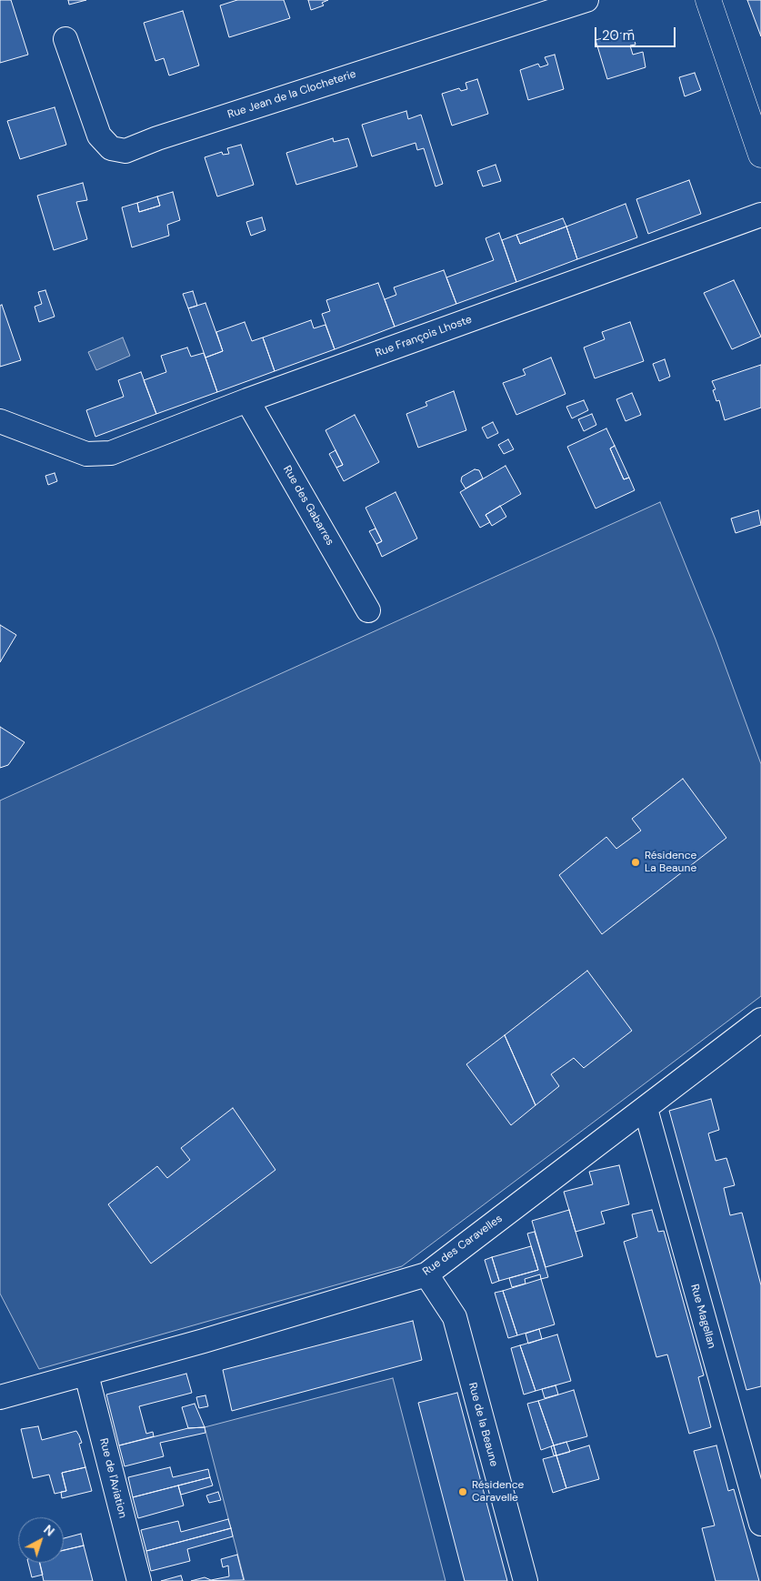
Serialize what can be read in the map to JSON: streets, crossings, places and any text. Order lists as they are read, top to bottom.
{
  "streets": {
    "street": [
      "Rue Jean de la Clocheterie",
      "Rue François Lhoste",
      "Rue des Gabarres",
      "Rue des Caravelles",
      "Rue Magellan",
      "Rue de la Beaune",
      "Rue de l'Aviation"
    ]
  },
  "crossings": [
    ["Rue François Lhoste", "Rue des Gabarres"],
    ["Rue des Caravelles", "Rue Magellan"],
    ["Rue des Caravelles", "Rue de la Beaune"],
    ["Rue des Caravelles", "Rue de l'Aviation"]
  ],
  "places": ["Résidence La Beaune", "Résidence Caravelle"],
  "scale_bar": "20 m",
  "north": "top right"
}
